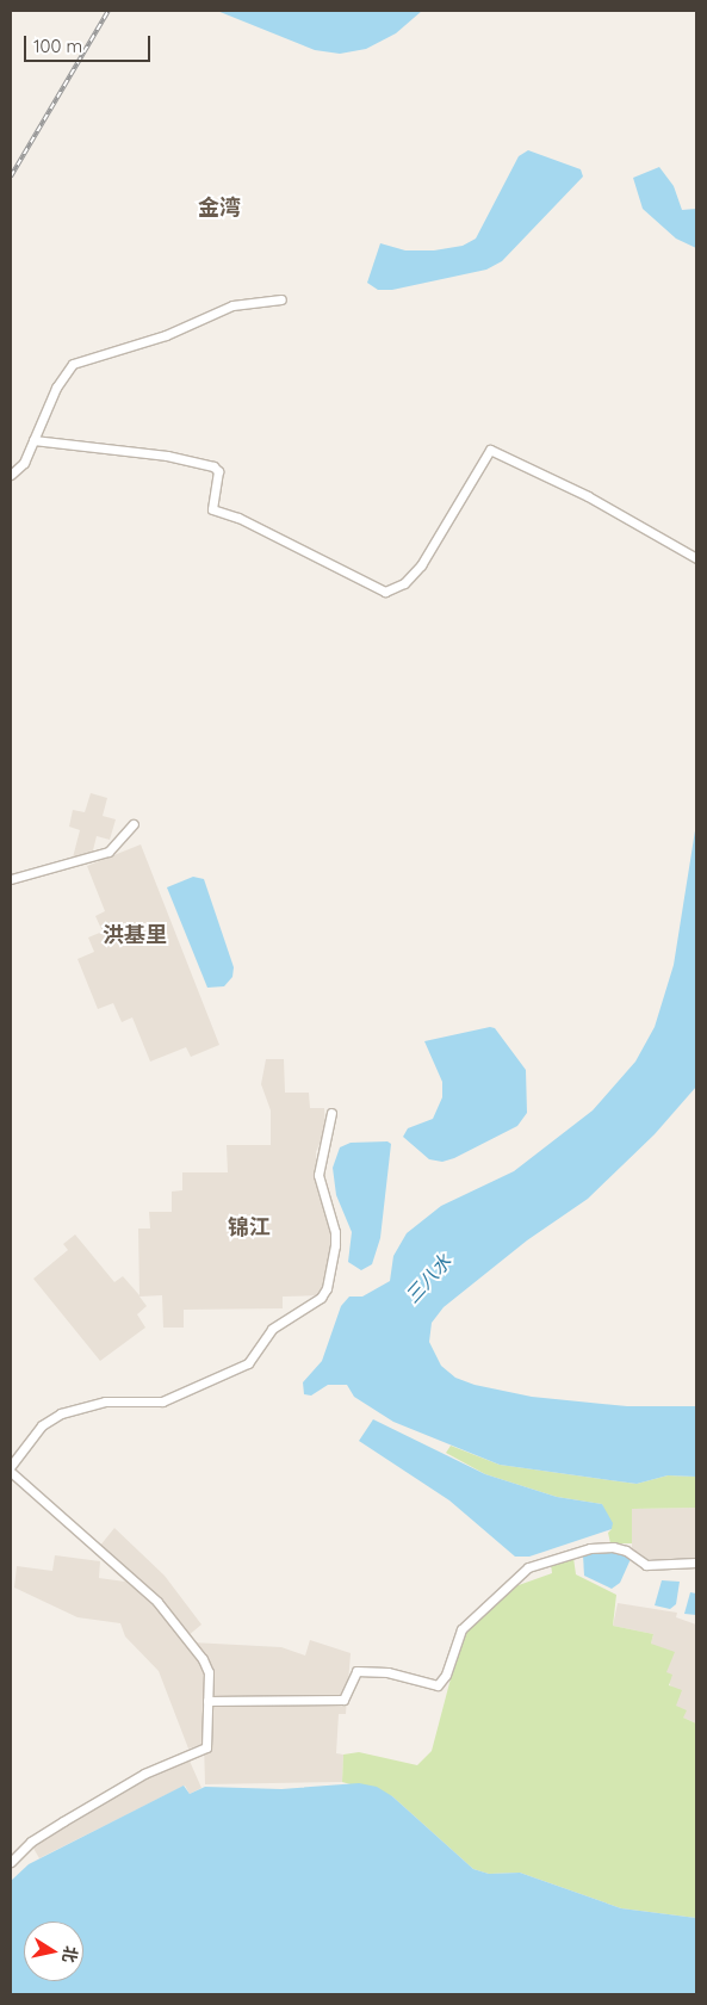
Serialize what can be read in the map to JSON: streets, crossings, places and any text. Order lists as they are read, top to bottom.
{
  "districts": ["金湾", "洪基里", "锦江"],
  "water": ["三八水"],
  "scale_bar": "100 m",
  "north": "right"
}
